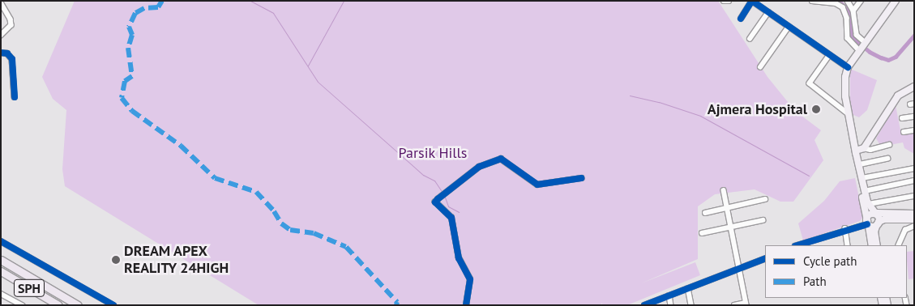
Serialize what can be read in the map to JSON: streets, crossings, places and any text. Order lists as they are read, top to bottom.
{
  "streets": {
    "highway": ["SPH"]
  },
  "parks": ["Parsik Hills"],
  "places": ["Ajmera Hospital", "DREAM APEX REALITY 24HIGH"],
  "legend": ["Cycle path", "Path"]
}
